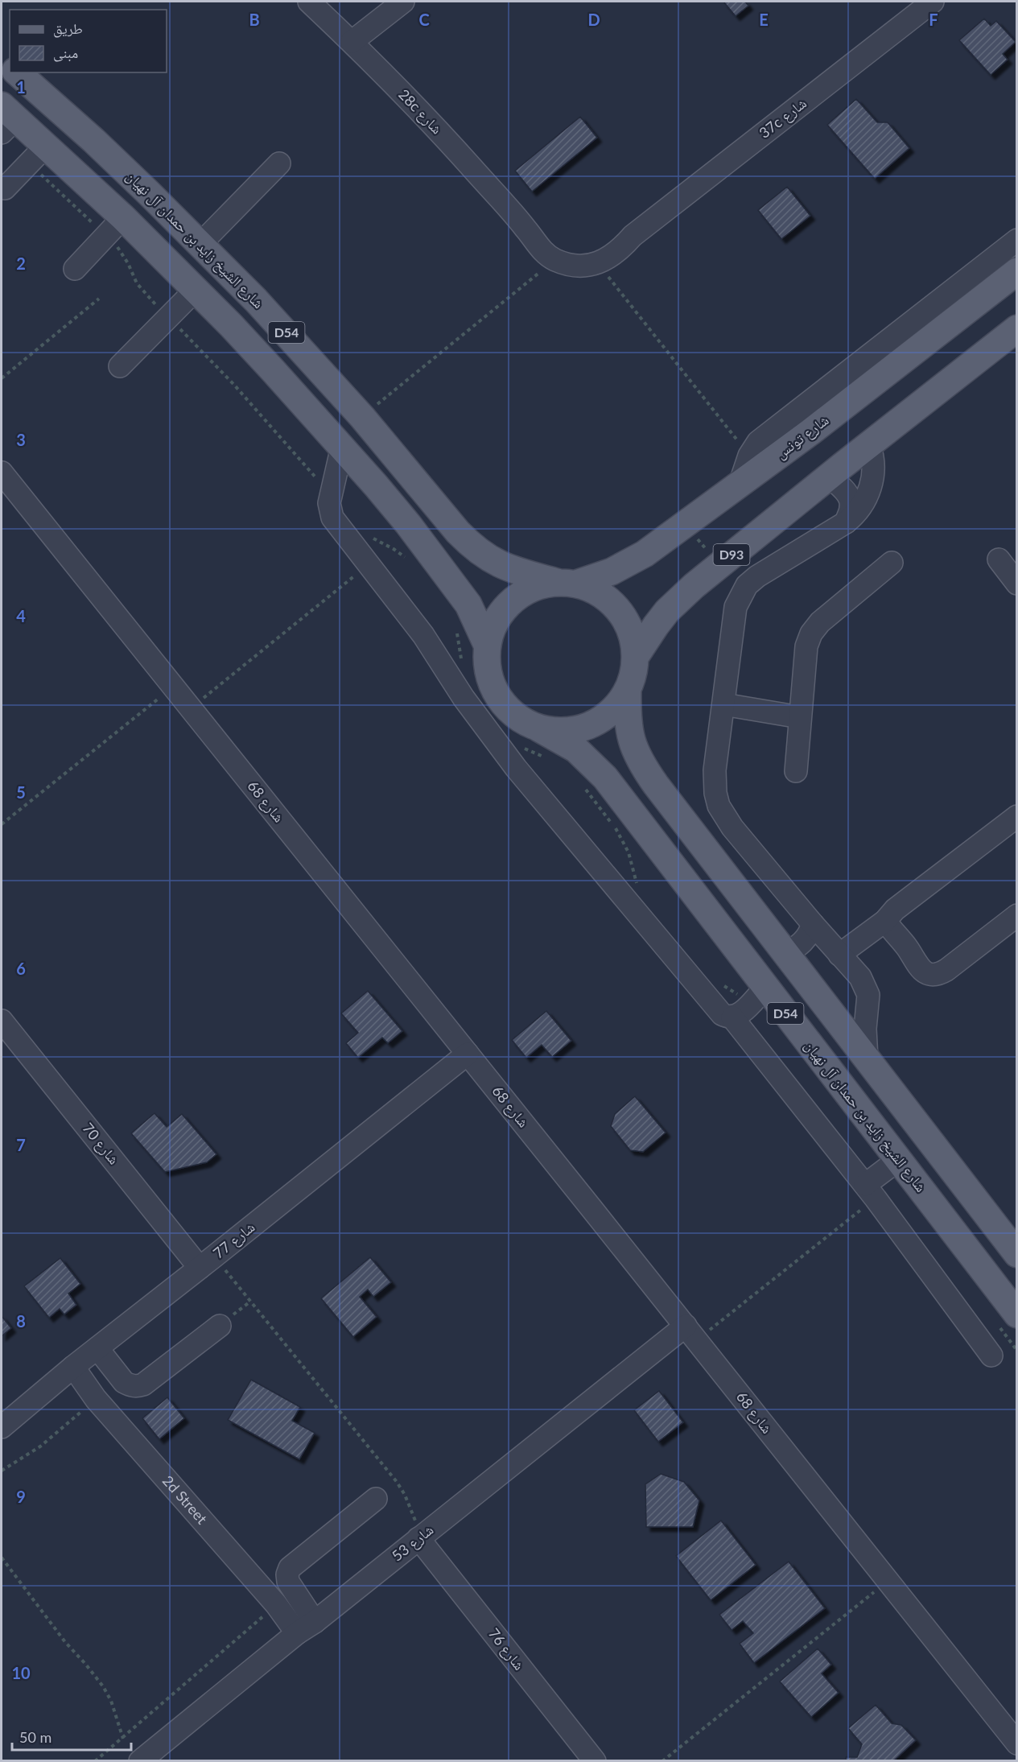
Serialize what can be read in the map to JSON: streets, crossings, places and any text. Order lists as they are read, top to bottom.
{
  "streets": {
    "main road": [
      "شارع الشيخ زايد بن حمدان آل نهيان",
      "D54",
      "شارع تونس",
      "D93"
    ],
    "street": [
      "28c شارع",
      "37c شارع",
      "شارع 68",
      "شارع 70",
      "شارع 77",
      "2d Street",
      "شارع 53",
      "شارع 76"
    ]
  },
  "crossings": [
    ["28c شارع", "37c شارع"],
    ["شارع الشيخ زايد بن حمدان آل نهيان", "D54"],
    ["شارع الشيخ زايد بن حمدان آل نهيان", "شارع تونس"],
    ["شارع الشيخ زايد بن حمدان آل نهيان", "D93"],
    ["D54", "شارع تونس"],
    ["D54", "D93"],
    ["شارع تونس", "D93"],
    ["شارع 68", "شارع 77"],
    ["شارع 68", "شارع 53"],
    ["شارع 70", "شارع 77"],
    ["شارع 77", "2d Street"],
    ["2d Street", "شارع 53"],
    ["شارع 53", "شارع 76"]
  ],
  "legend": ["طريق", "مبنى"],
  "scale_bar": "50 m",
  "grid": {
    "columns": [
      "B",
      "C",
      "D",
      "E",
      "F"
    ],
    "rows": [
      "1",
      "2",
      "3",
      "4",
      "5",
      "6",
      "7",
      "8",
      "9",
      "10"
    ]
  }
}
